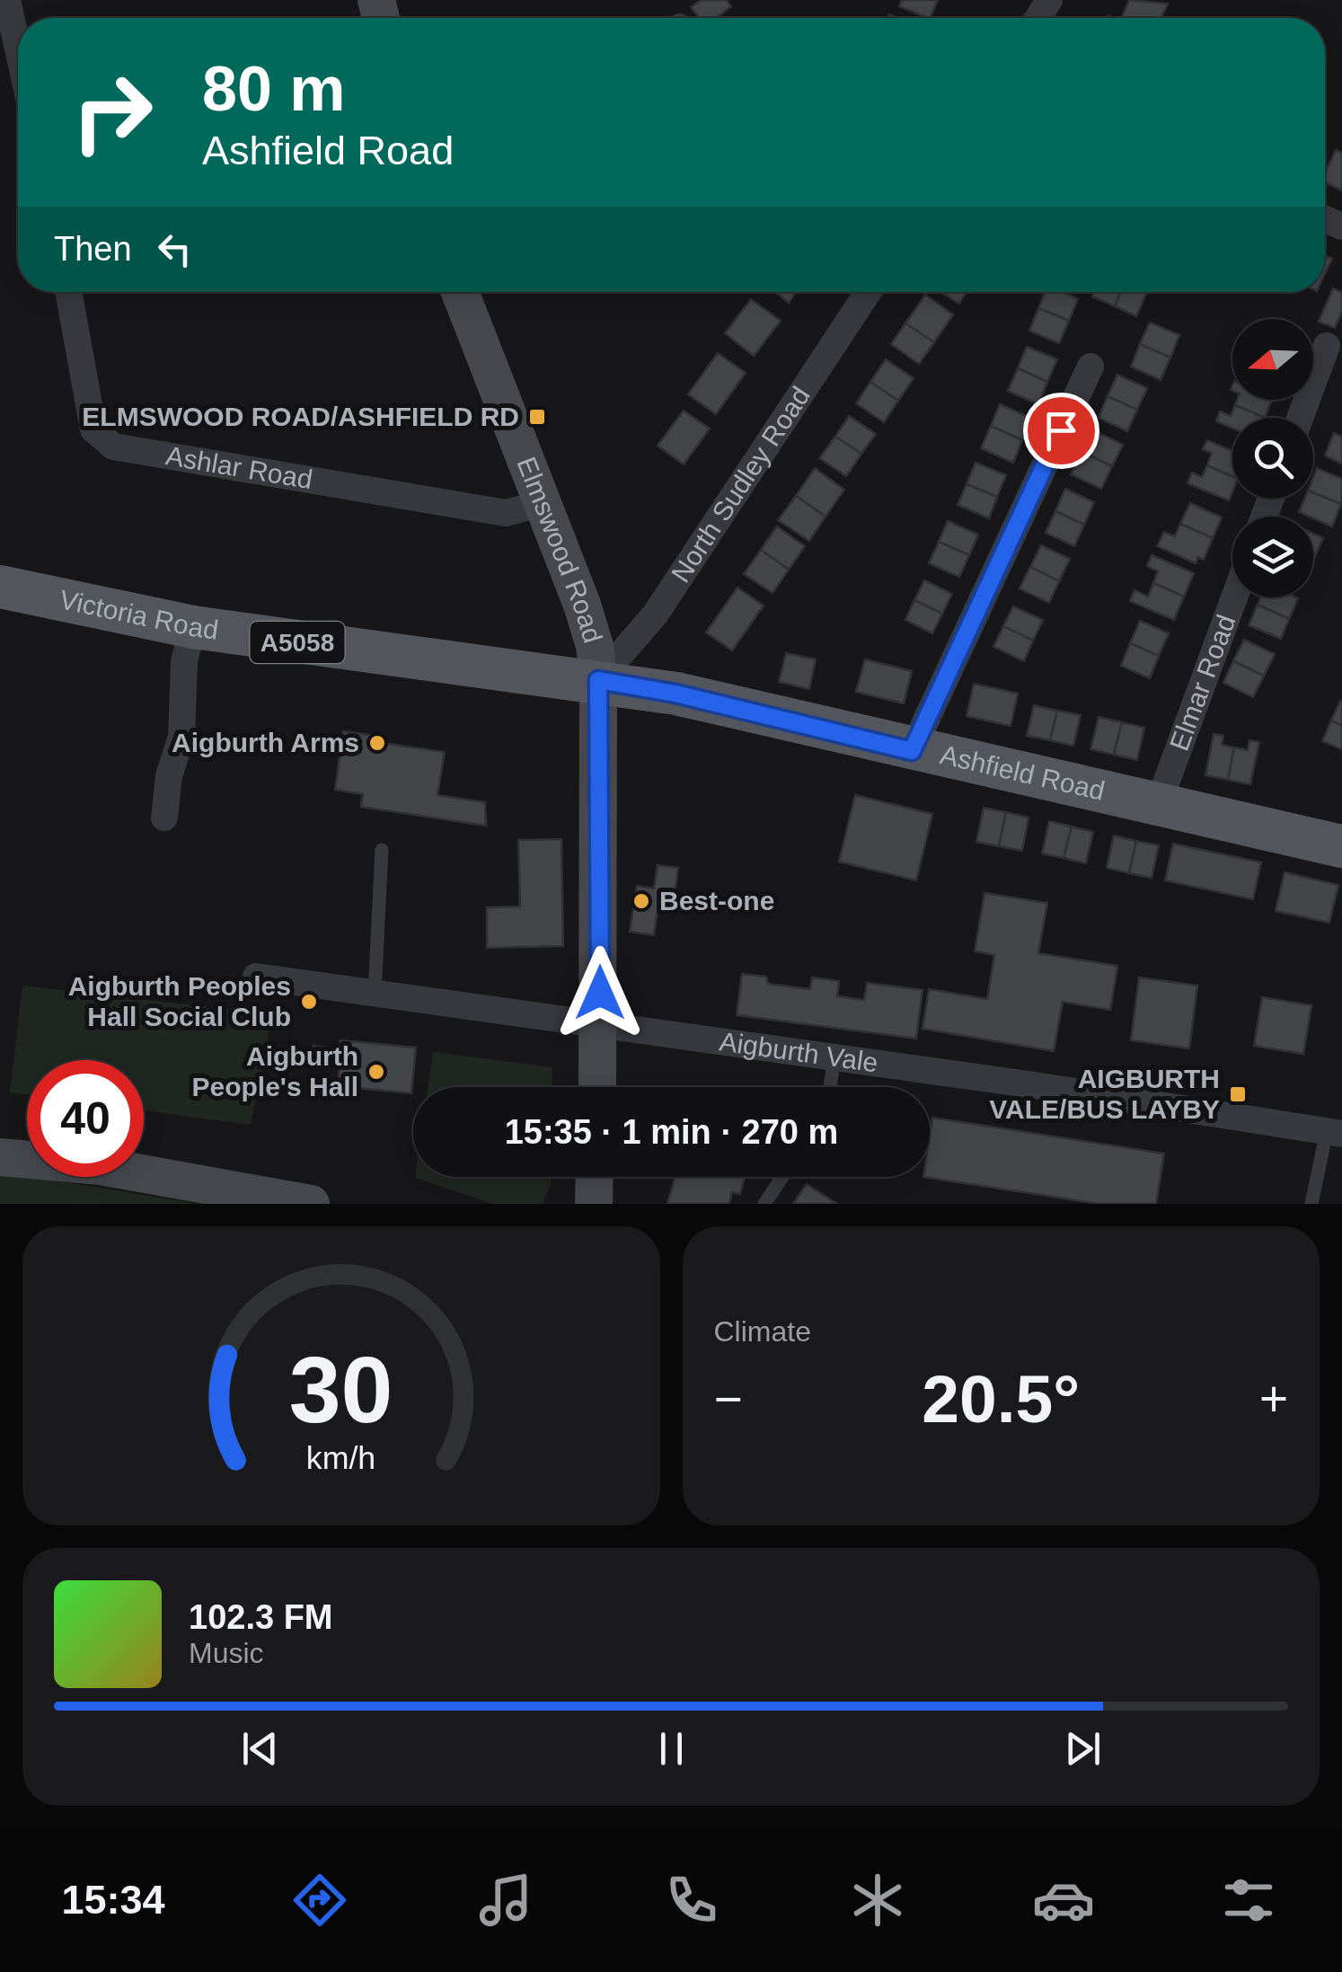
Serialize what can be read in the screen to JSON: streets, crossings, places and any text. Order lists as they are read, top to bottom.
{
  "streets": {
    "main road": ["Victoria Road", "A5058", "Ashfield Road"],
    "street": [
      "Ashlar Road",
      "North Sudley Road",
      "Elmswood Road",
      "Elmar Road",
      "Aigburth Vale"
    ]
  },
  "crossings": [
    ["Ashlar Road", "Elmswood Road"],
    ["North Sudley Road", "Elmswood Road"],
    ["North Sudley Road", "Victoria Road"],
    ["North Sudley Road", "Ashfield Road"],
    ["Elmswood Road", "Victoria Road"],
    ["Elmswood Road", "Ashfield Road"],
    ["Elmswood Road", "Aigburth Vale"],
    ["Victoria Road", "Ashfield Road"],
    ["Elmar Road", "Ashfield Road"]
  ],
  "places": {
    "transit": ["ELMSWOOD ROAD/ASHFIELD RD", "AIGBURTH VALE/BUS LAYBY"],
    "other": [
      "Aigburth Arms",
      "Best-one",
      "Aigburth Peoples Hall Social Club",
      "Aigburth People's Hall"
    ]
  },
  "north": "left",
  "page": {
    "turn": ["80 m", "Ashfield Road"],
    "then": "Then",
    "limit": "40",
    "trip": "15:35 · 1 min · 270 m",
    "tile": "Climate",
    "heat": ["−", "20.5°", "+"],
    "song": ["102.3 FM", "Music"],
    "tabs": "15:34",
    "gauge": ["30", "km/h"]
  }
}
